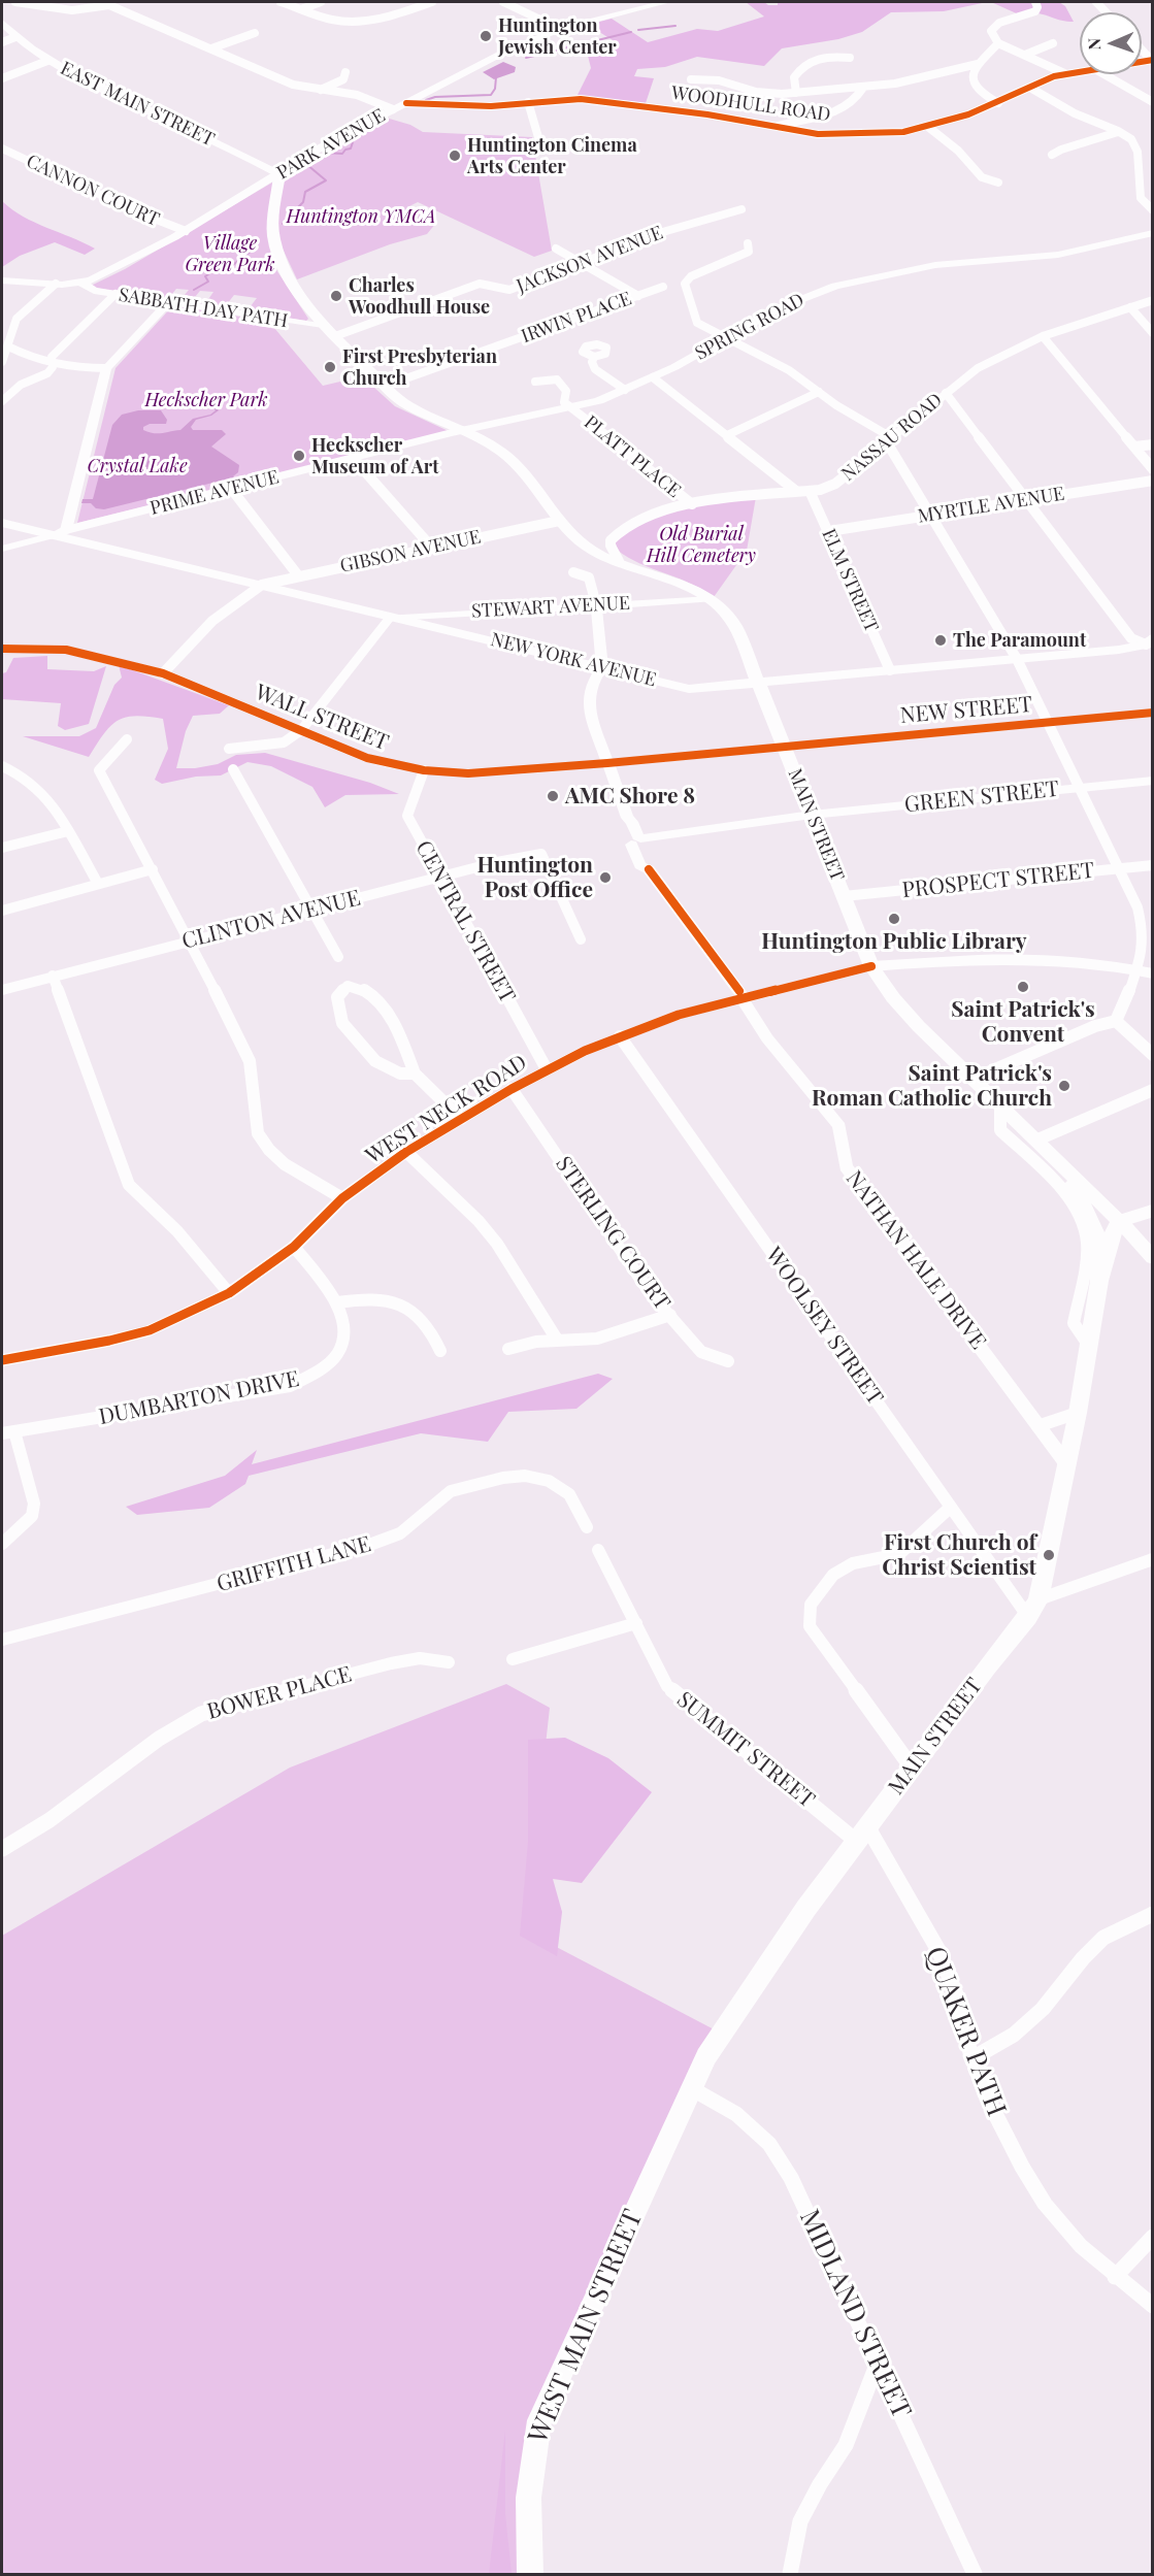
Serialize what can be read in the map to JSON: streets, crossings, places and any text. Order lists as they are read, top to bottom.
{
  "streets": {
    "main road": [
      "EAST MAIN STREET",
      "PARK AVENUE",
      "SABBATH DAY PATH",
      "SPRING ROAD",
      "PRIME AVENUE",
      "NEW YORK AVENUE",
      "MAIN STREET",
      "WEST MAIN STREET"
    ],
    "street": [
      "WOODHULL ROAD",
      "CANNON COURT",
      "JACKSON AVENUE",
      "IRWIN PLACE",
      "NASSAU ROAD",
      "PLATT PLACE",
      "MYRTLE AVENUE",
      "GIBSON AVENUE",
      "ELM STREET",
      "STEWART AVENUE",
      "NEW STREET",
      "WALL STREET",
      "GREEN STREET",
      "PROSPECT STREET",
      "CLINTON AVENUE",
      "CENTRAL STREET",
      "WEST NECK ROAD",
      "STERLING COURT",
      "NATHAN HALE DRIVE",
      "WOOLSEY STREET",
      "DUMBARTON DRIVE",
      "GRIFFITH LANE",
      "BOWER PLACE",
      "SUMMIT STREET",
      "QUAKER PATH",
      "MIDLAND STREET"
    ]
  },
  "crossings": [
    ["EAST MAIN STREET", "PARK AVENUE"],
    ["EAST MAIN STREET", "MAIN STREET"],
    ["WOODHULL ROAD", "PARK AVENUE"],
    ["PARK AVENUE", "CANNON COURT"],
    ["PARK AVENUE", "SABBATH DAY PATH"],
    ["PARK AVENUE", "MAIN STREET"],
    ["JACKSON AVENUE", "SABBATH DAY PATH"],
    ["JACKSON AVENUE", "MAIN STREET"],
    ["SABBATH DAY PATH", "MAIN STREET"],
    ["IRWIN PLACE", "MAIN STREET"],
    ["SPRING ROAD", "PLATT PLACE"],
    ["SPRING ROAD", "PRIME AVENUE"],
    ["SPRING ROAD", "MAIN STREET"],
    ["NASSAU ROAD", "PLATT PLACE"],
    ["NASSAU ROAD", "ELM STREET"],
    ["NASSAU ROAD", "MAIN STREET"],
    ["PRIME AVENUE", "NEW YORK AVENUE"],
    ["PRIME AVENUE", "MAIN STREET"],
    ["MYRTLE AVENUE", "ELM STREET"],
    ["GIBSON AVENUE", "NEW YORK AVENUE"],
    ["GIBSON AVENUE", "MAIN STREET"],
    ["ELM STREET", "NEW YORK AVENUE"],
    ["STEWART AVENUE", "NEW YORK AVENUE"],
    ["STEWART AVENUE", "MAIN STREET"],
    ["NEW YORK AVENUE", "MAIN STREET"],
    ["NEW STREET", "WALL STREET"],
    ["NEW STREET", "MAIN STREET"],
    ["WALL STREET", "MAIN STREET"],
    ["WALL STREET", "CENTRAL STREET"],
    ["GREEN STREET", "MAIN STREET"],
    ["MAIN STREET", "PROSPECT STREET"],
    ["MAIN STREET", "WEST NECK ROAD"],
    ["MAIN STREET", "NATHAN HALE DRIVE"],
    ["MAIN STREET", "WOOLSEY STREET"],
    ["MAIN STREET", "SUMMIT STREET"],
    ["MAIN STREET", "QUAKER PATH"],
    ["MAIN STREET", "MIDLAND STREET"],
    ["MAIN STREET", "WEST MAIN STREET"],
    ["CLINTON AVENUE", "CENTRAL STREET"],
    ["CENTRAL STREET", "WEST NECK ROAD"],
    ["WEST NECK ROAD", "STERLING COURT"],
    ["WEST NECK ROAD", "NATHAN HALE DRIVE"],
    ["WEST NECK ROAD", "WOOLSEY STREET"],
    ["WEST NECK ROAD", "DUMBARTON DRIVE"],
    ["SUMMIT STREET", "QUAKER PATH"],
    ["MIDLAND STREET", "WEST MAIN STREET"]
  ],
  "water": ["Crystal Lake"],
  "parks": [
    "Huntington YMCA",
    "Village Green Park",
    "Heckscher Park",
    "Old Burial Hill Cemetery"
  ],
  "places": [
    "Huntington Jewish Center",
    "Huntington Cinema Arts Center",
    "Charles Woodhull House",
    "First Presbyterian Church",
    "Heckscher Museum of Art",
    "The Paramount",
    "AMC Shore 8",
    "Huntington Post Office",
    "Huntington Public Library",
    "Saint Patrick's Convent",
    "Saint Patrick's Roman Catholic Church",
    "First Church of Christ Scientist"
  ],
  "north": "left"
}
